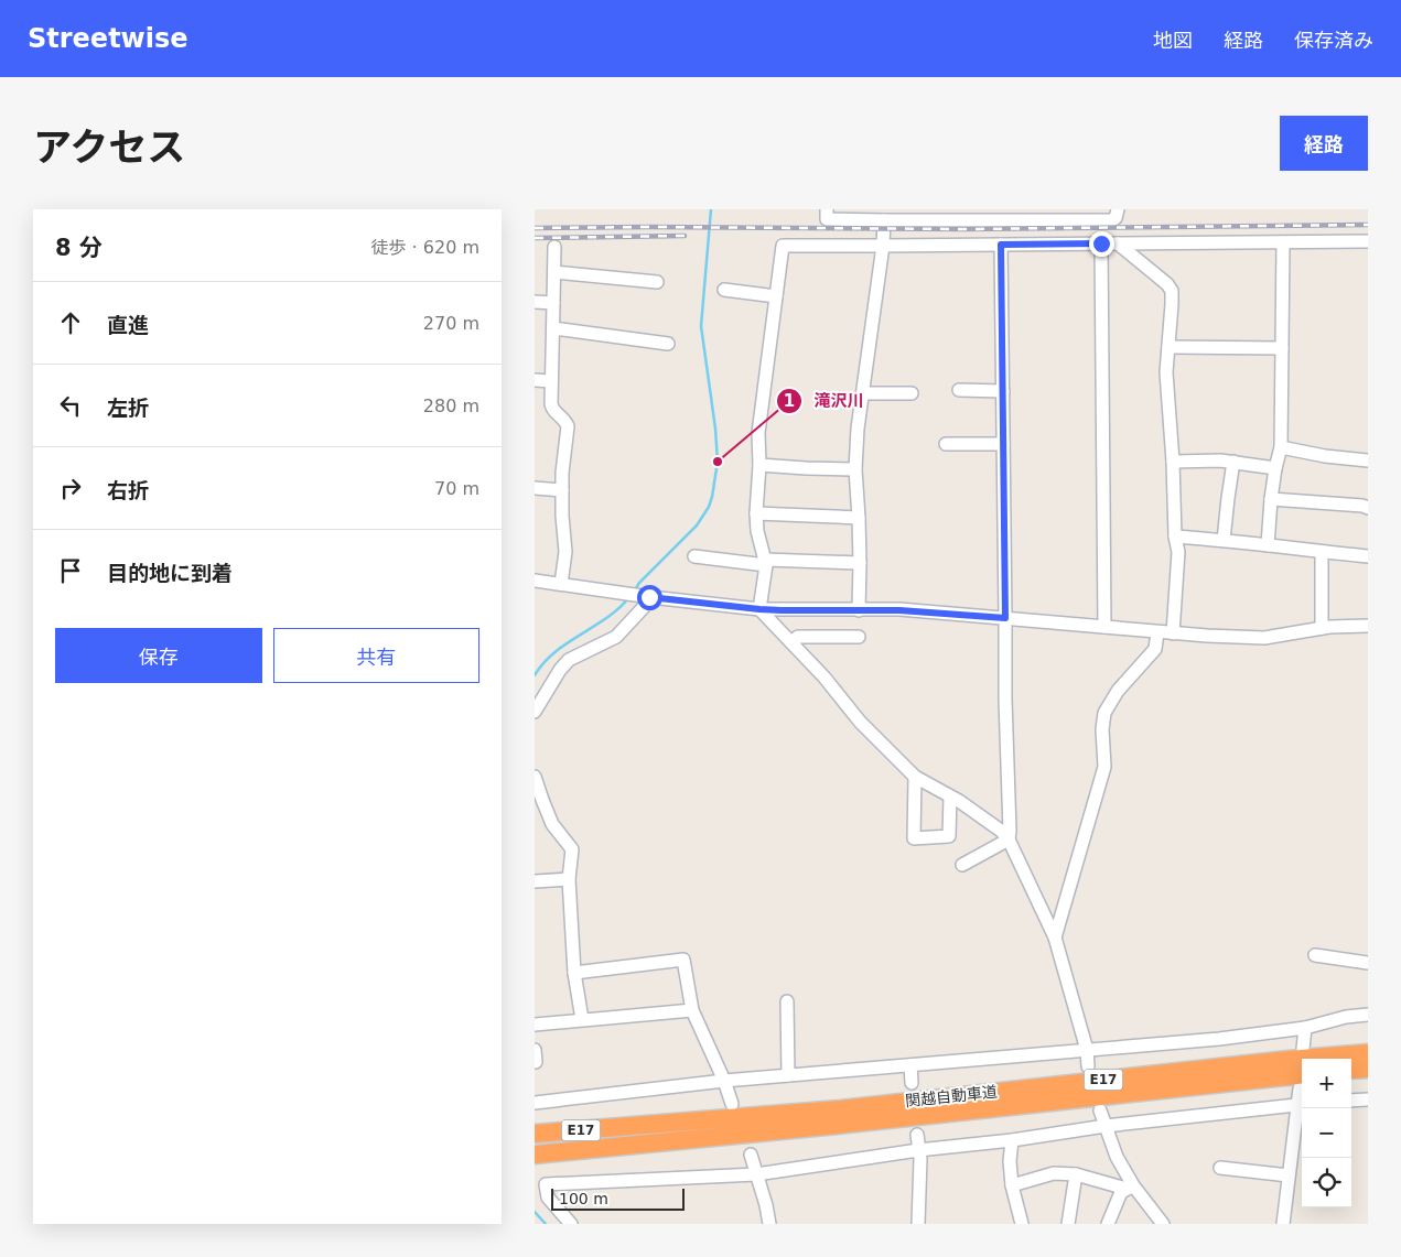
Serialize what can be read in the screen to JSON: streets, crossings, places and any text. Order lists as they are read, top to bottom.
{
  "streets": {
    "highway": ["E17", "関越自動車道"]
  },
  "places": ["滝沢川"],
  "scale_bar": "100 m",
  "page": {
    "header": "Streetwise",
    "nav": ["地図", "経路", "保存済み"],
    "title": "アクセス",
    "buttons": [
      "経路",
      ["保存", "共有"]
    ],
    "heading": ["8 分", "徒歩 · 620 m"],
    "list": [
      ["直進", "270 m"],
      ["左折", "280 m"],
      ["右折", "70 m"],
      "目的地に到着"
    ],
    "map_buttons": ["+", "−"],
    "scale": "100 m"
  }
}
